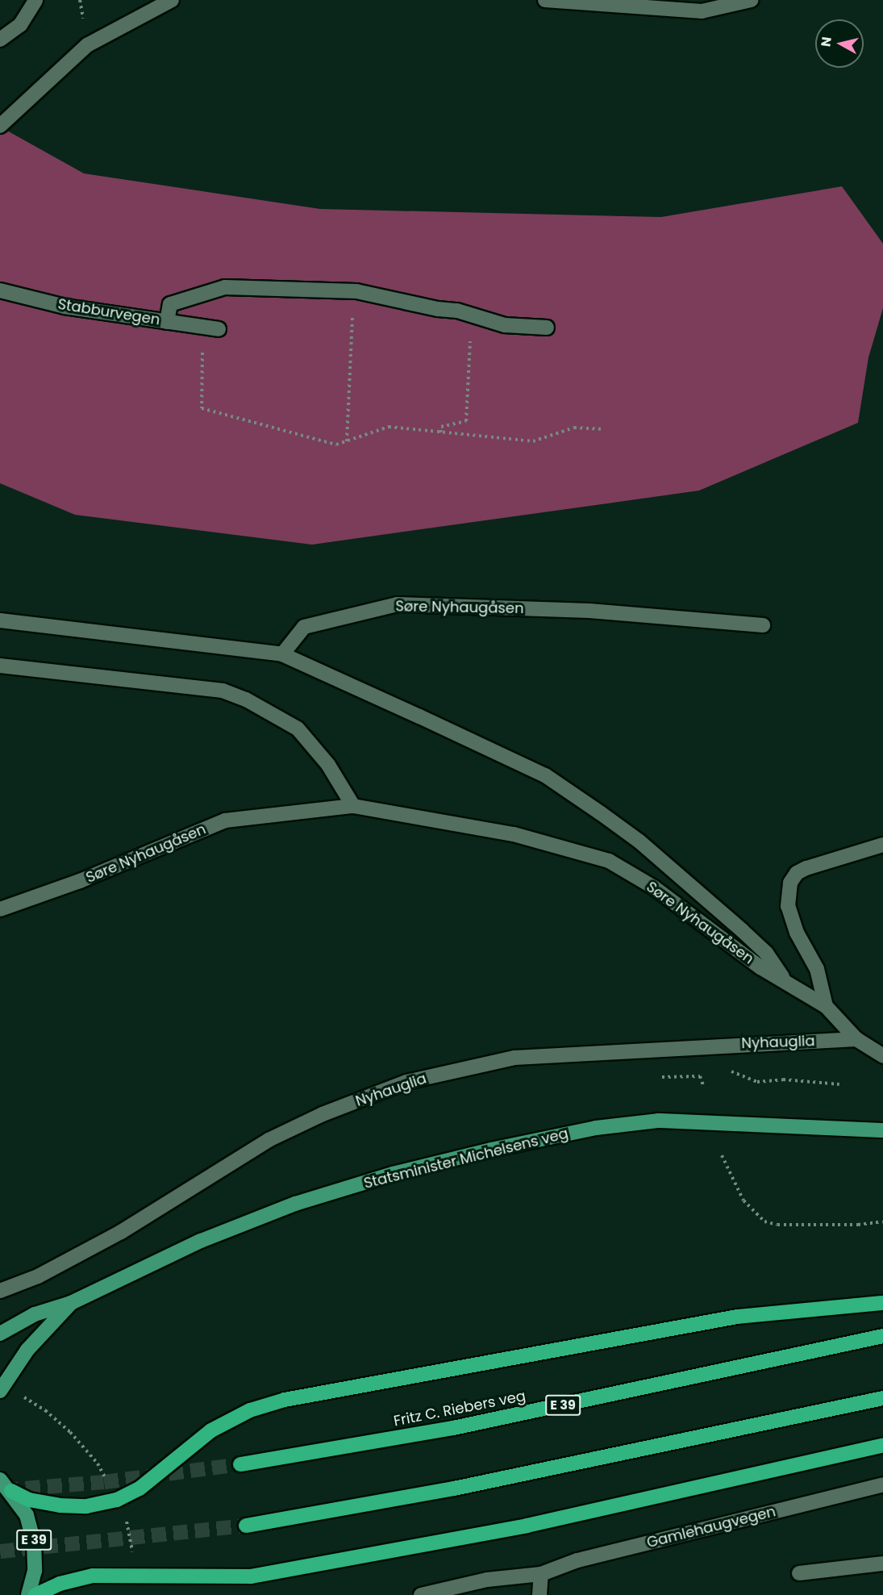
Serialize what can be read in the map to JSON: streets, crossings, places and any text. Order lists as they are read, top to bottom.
{
  "streets": {
    "highway": ["E 39", "Fritz C. Riebers veg"],
    "main road": ["Statsminister Michelsens veg"],
    "street": [
      "Stabburvegen",
      "Søre Nyhaugåsen",
      "Nyhauglia",
      "Gamlehaugvegen"
    ]
  },
  "crossings": [
    ["Søre Nyhaugåsen", "Nyhauglia"]
  ],
  "north": "left"
}
